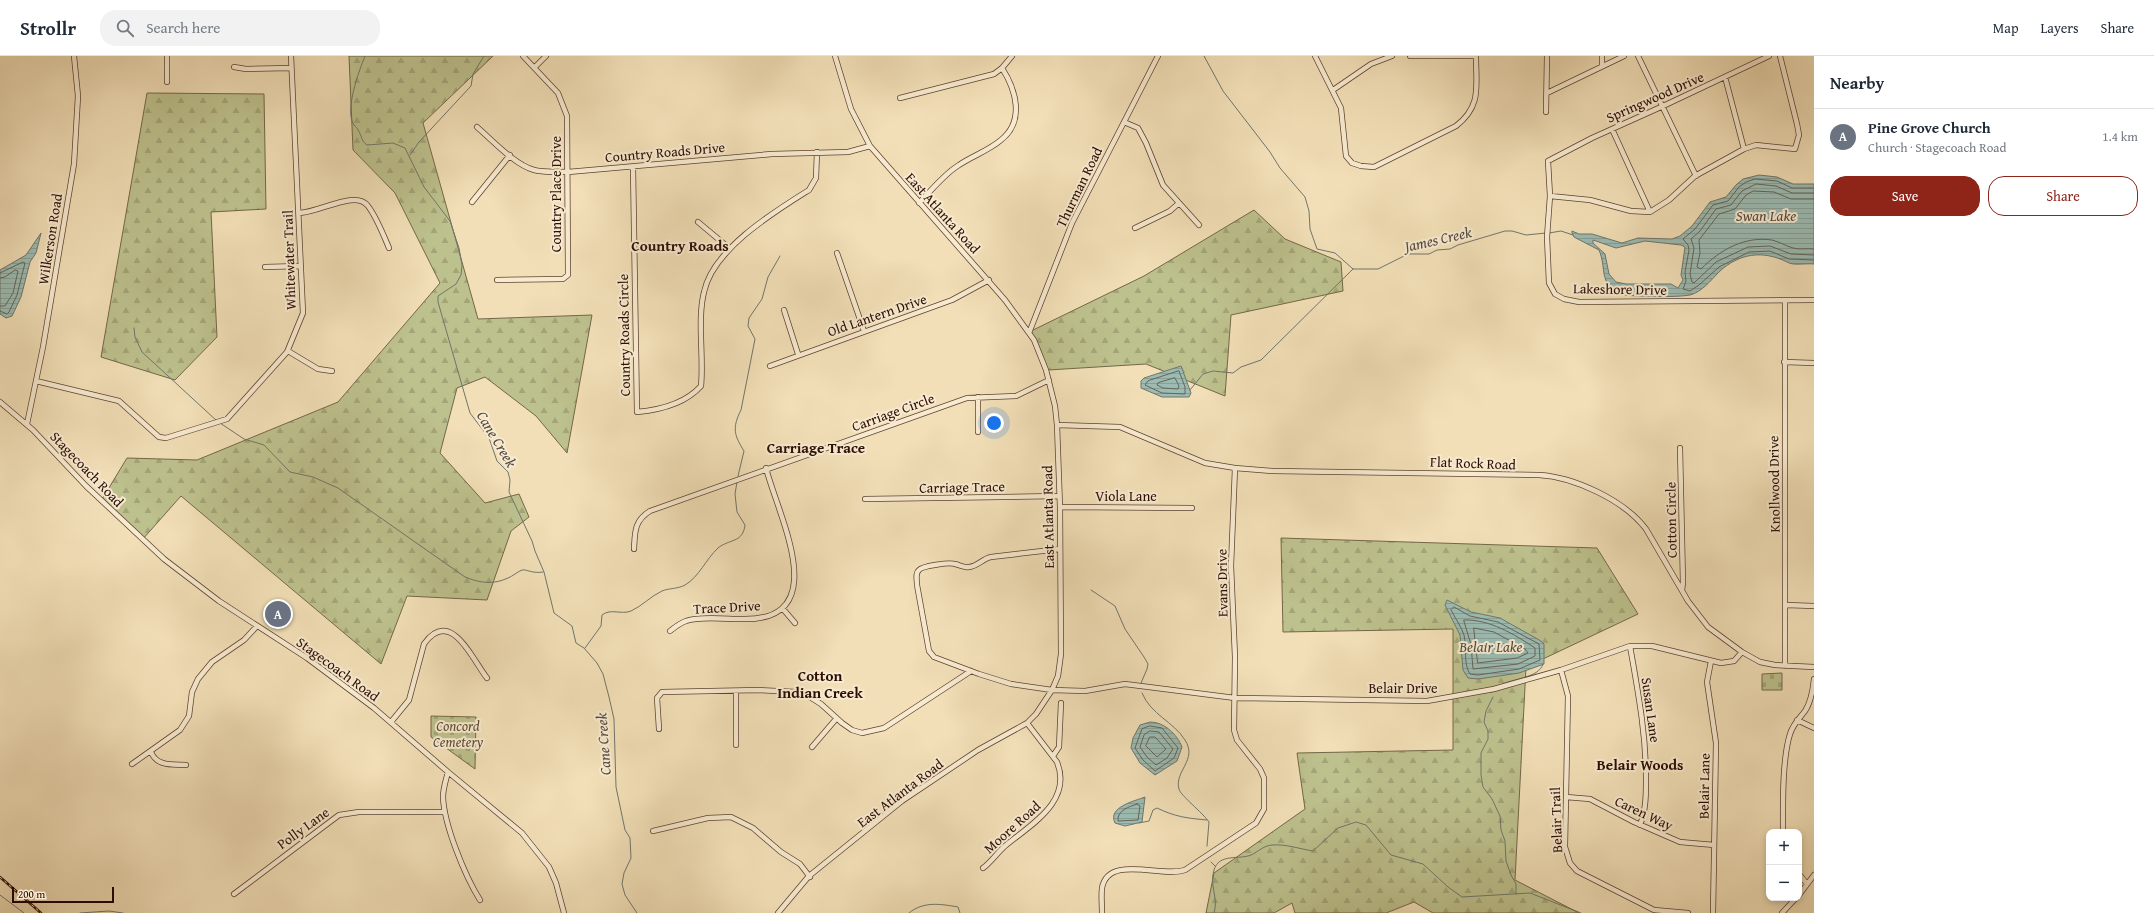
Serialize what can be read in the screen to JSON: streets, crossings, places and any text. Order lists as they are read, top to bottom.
{
  "streets": {
    "street": [
      "Springwood Drive",
      "Country Roads Drive",
      "Thurman Road",
      "Country Place Drive",
      "East Atlanta Road",
      "Wilkerson Road",
      "Whitewater Trail",
      "Lakeshore Drive",
      "Old Lantern Drive",
      "Country Roads Circle",
      "Carriage Circle",
      "Flat Rock Road",
      "Stagecoach Road",
      "Knollwood Drive",
      "Carriage Trace",
      "Viola Lane",
      "Cotton Circle",
      "Evans Drive",
      "Trace Drive",
      "Belair Drive",
      "Susan Lane",
      "Belair Lane",
      "Caren Way",
      "Belair Trail",
      "Moore Road",
      "Polly Lane"
    ]
  },
  "crossings": [
    ["Springwood Drive", "Lakeshore Drive"],
    ["Country Roads Drive", "Country Place Drive"],
    ["Country Roads Drive", "East Atlanta Road"],
    ["Country Roads Drive", "Country Roads Circle"],
    ["Thurman Road", "East Atlanta Road"],
    ["East Atlanta Road", "Old Lantern Drive"],
    ["East Atlanta Road", "Carriage Circle"],
    ["East Atlanta Road", "Flat Rock Road"],
    ["East Atlanta Road", "Carriage Trace"],
    ["East Atlanta Road", "Viola Lane"],
    ["East Atlanta Road", "Belair Drive"],
    ["East Atlanta Road", "Moore Road"],
    ["Wilkerson Road", "Whitewater Trail"],
    ["Wilkerson Road", "Stagecoach Road"],
    ["Lakeshore Drive", "Knollwood Drive"],
    ["Flat Rock Road", "Knollwood Drive"],
    ["Flat Rock Road", "Cotton Circle"],
    ["Flat Rock Road", "Evans Drive"],
    ["Flat Rock Road", "Belair Drive"],
    ["Evans Drive", "Belair Drive"],
    ["Belair Drive", "Susan Lane"],
    ["Belair Drive", "Belair Lane"],
    ["Belair Drive", "Belair Trail"],
    ["Susan Lane", "Caren Way"],
    ["Belair Lane", "Caren Way"],
    ["Caren Way", "Belair Trail"]
  ],
  "districts": [
    "Country Roads",
    "Carriage Trace",
    "Cotton Indian Creek",
    "Belair Woods"
  ],
  "water": [
    "Swan Lake",
    "James Creek",
    "Cane Creek",
    "Belair Lake"
  ],
  "parks": ["Concord Cemetery"],
  "scale_bar": "200 m",
  "page": {
    "header": "Strollr",
    "search": "Search here",
    "nav": ["Map", "Layers", "Share"],
    "heading": "Nearby",
    "list": [
      {
        "mark": "A",
        "name": "Pine Grove Church",
        "note": "Church · Stagecoach Road",
        "value": "1.4 km"
      }
    ],
    "buttons": ["Save", "Share"],
    "pins": "A",
    "map_buttons": ["+", "−"],
    "scale": "200 m"
  }
}
